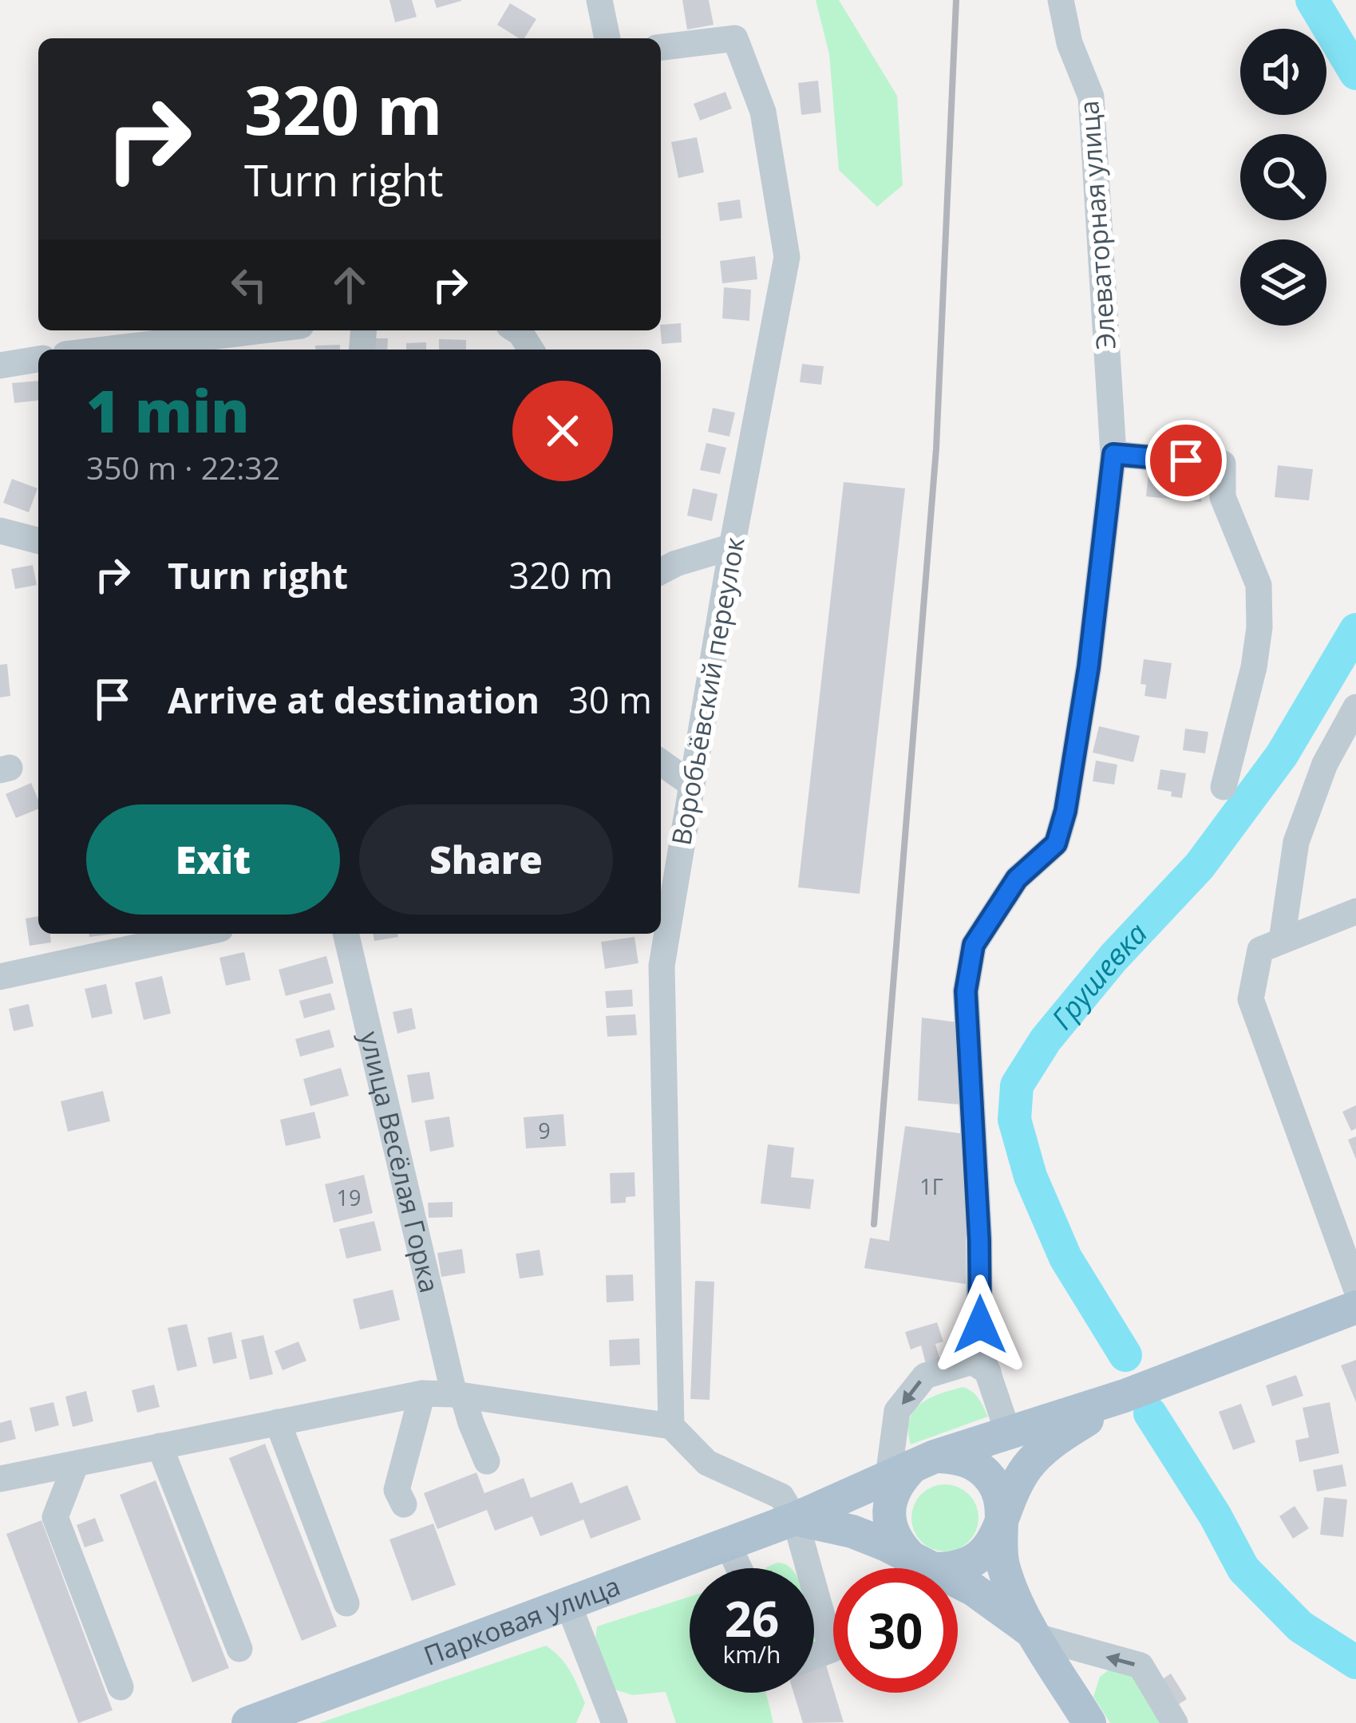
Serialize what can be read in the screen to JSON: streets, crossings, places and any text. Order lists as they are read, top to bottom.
{
  "streets": {
    "main road": ["Парковая улица"],
    "street": ["Элеваторная улица", "Воробьёвский переулок", "улица Весёлая Горка"]
  },
  "crossings": [
    ["Элеваторная улица", "Парковая улица"]
  ],
  "water": ["Грушевка"],
  "house_numbers": ["9", "1Г", "19"],
  "page": {
    "turn": ["320 m", "Turn right"],
    "heading": ["1 min", "350 m · 22:32"],
    "list": [
      {
        "name": "Turn right",
        "value": "320 m"
      },
      {
        "name": "Arrive at destination",
        "value": "30 m"
      }
    ],
    "buttons": ["Exit", "Share"],
    "speed": "26 km/h",
    "limit": "30"
  }
}
